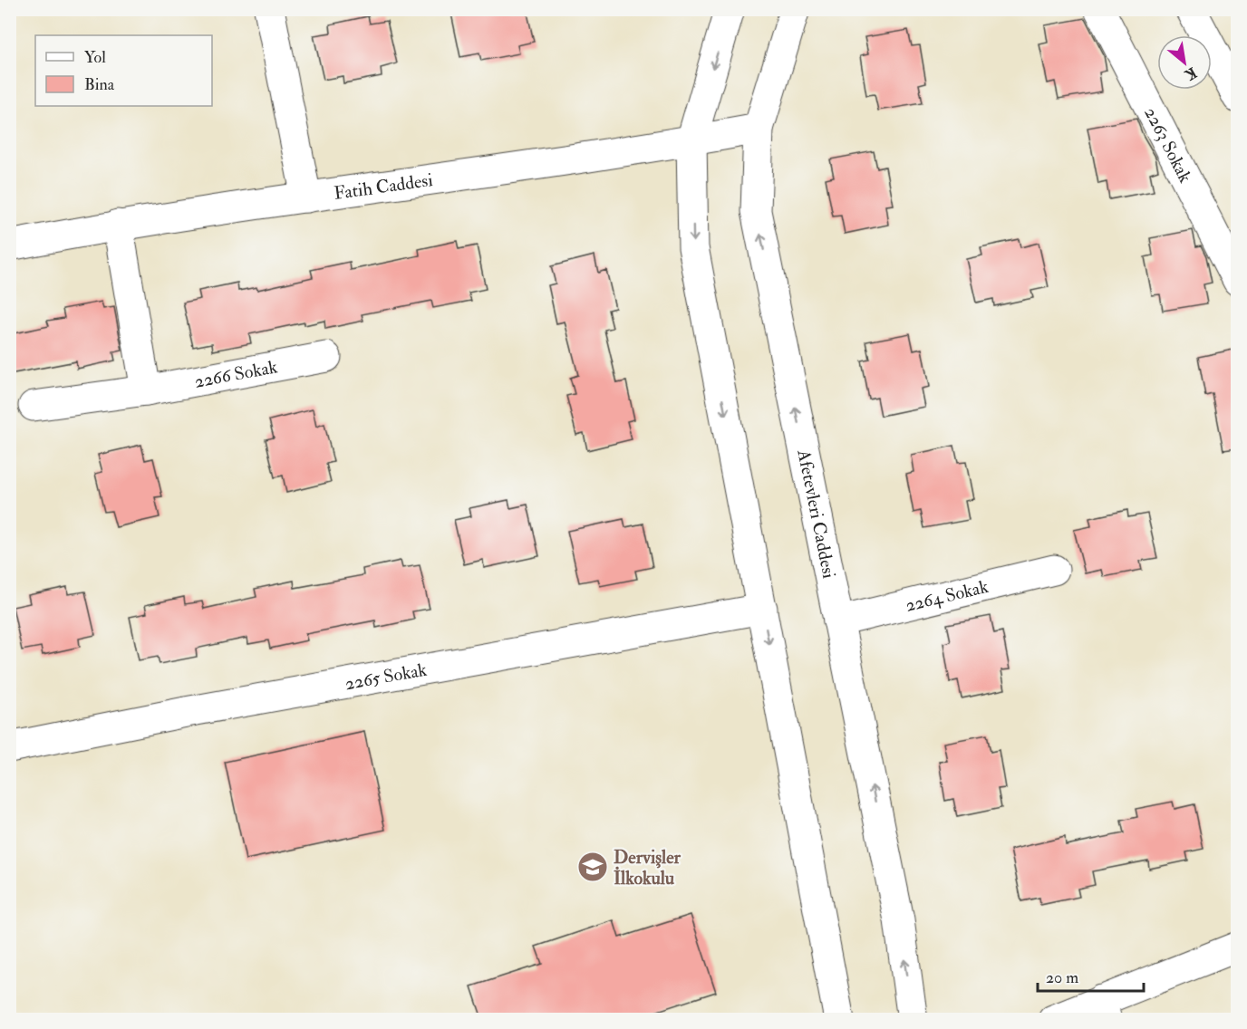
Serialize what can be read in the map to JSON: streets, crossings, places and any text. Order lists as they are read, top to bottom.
{
  "streets": {
    "street": [
      "2263 Sokak",
      "Fatih Caddesi",
      "2266 Sokak",
      "Afetevleri Caddesi",
      "2264 Sokak",
      "2265 Sokak"
    ]
  },
  "crossings": [
    ["Fatih Caddesi", "Afetevleri Caddesi"],
    ["Afetevleri Caddesi", "2264 Sokak"]
  ],
  "places": {
    "school or university": ["Dervişler İlkokulu"]
  },
  "legend": ["Yol", "Bina"],
  "scale_bar": "20 m",
  "north": "bottom right"
}
